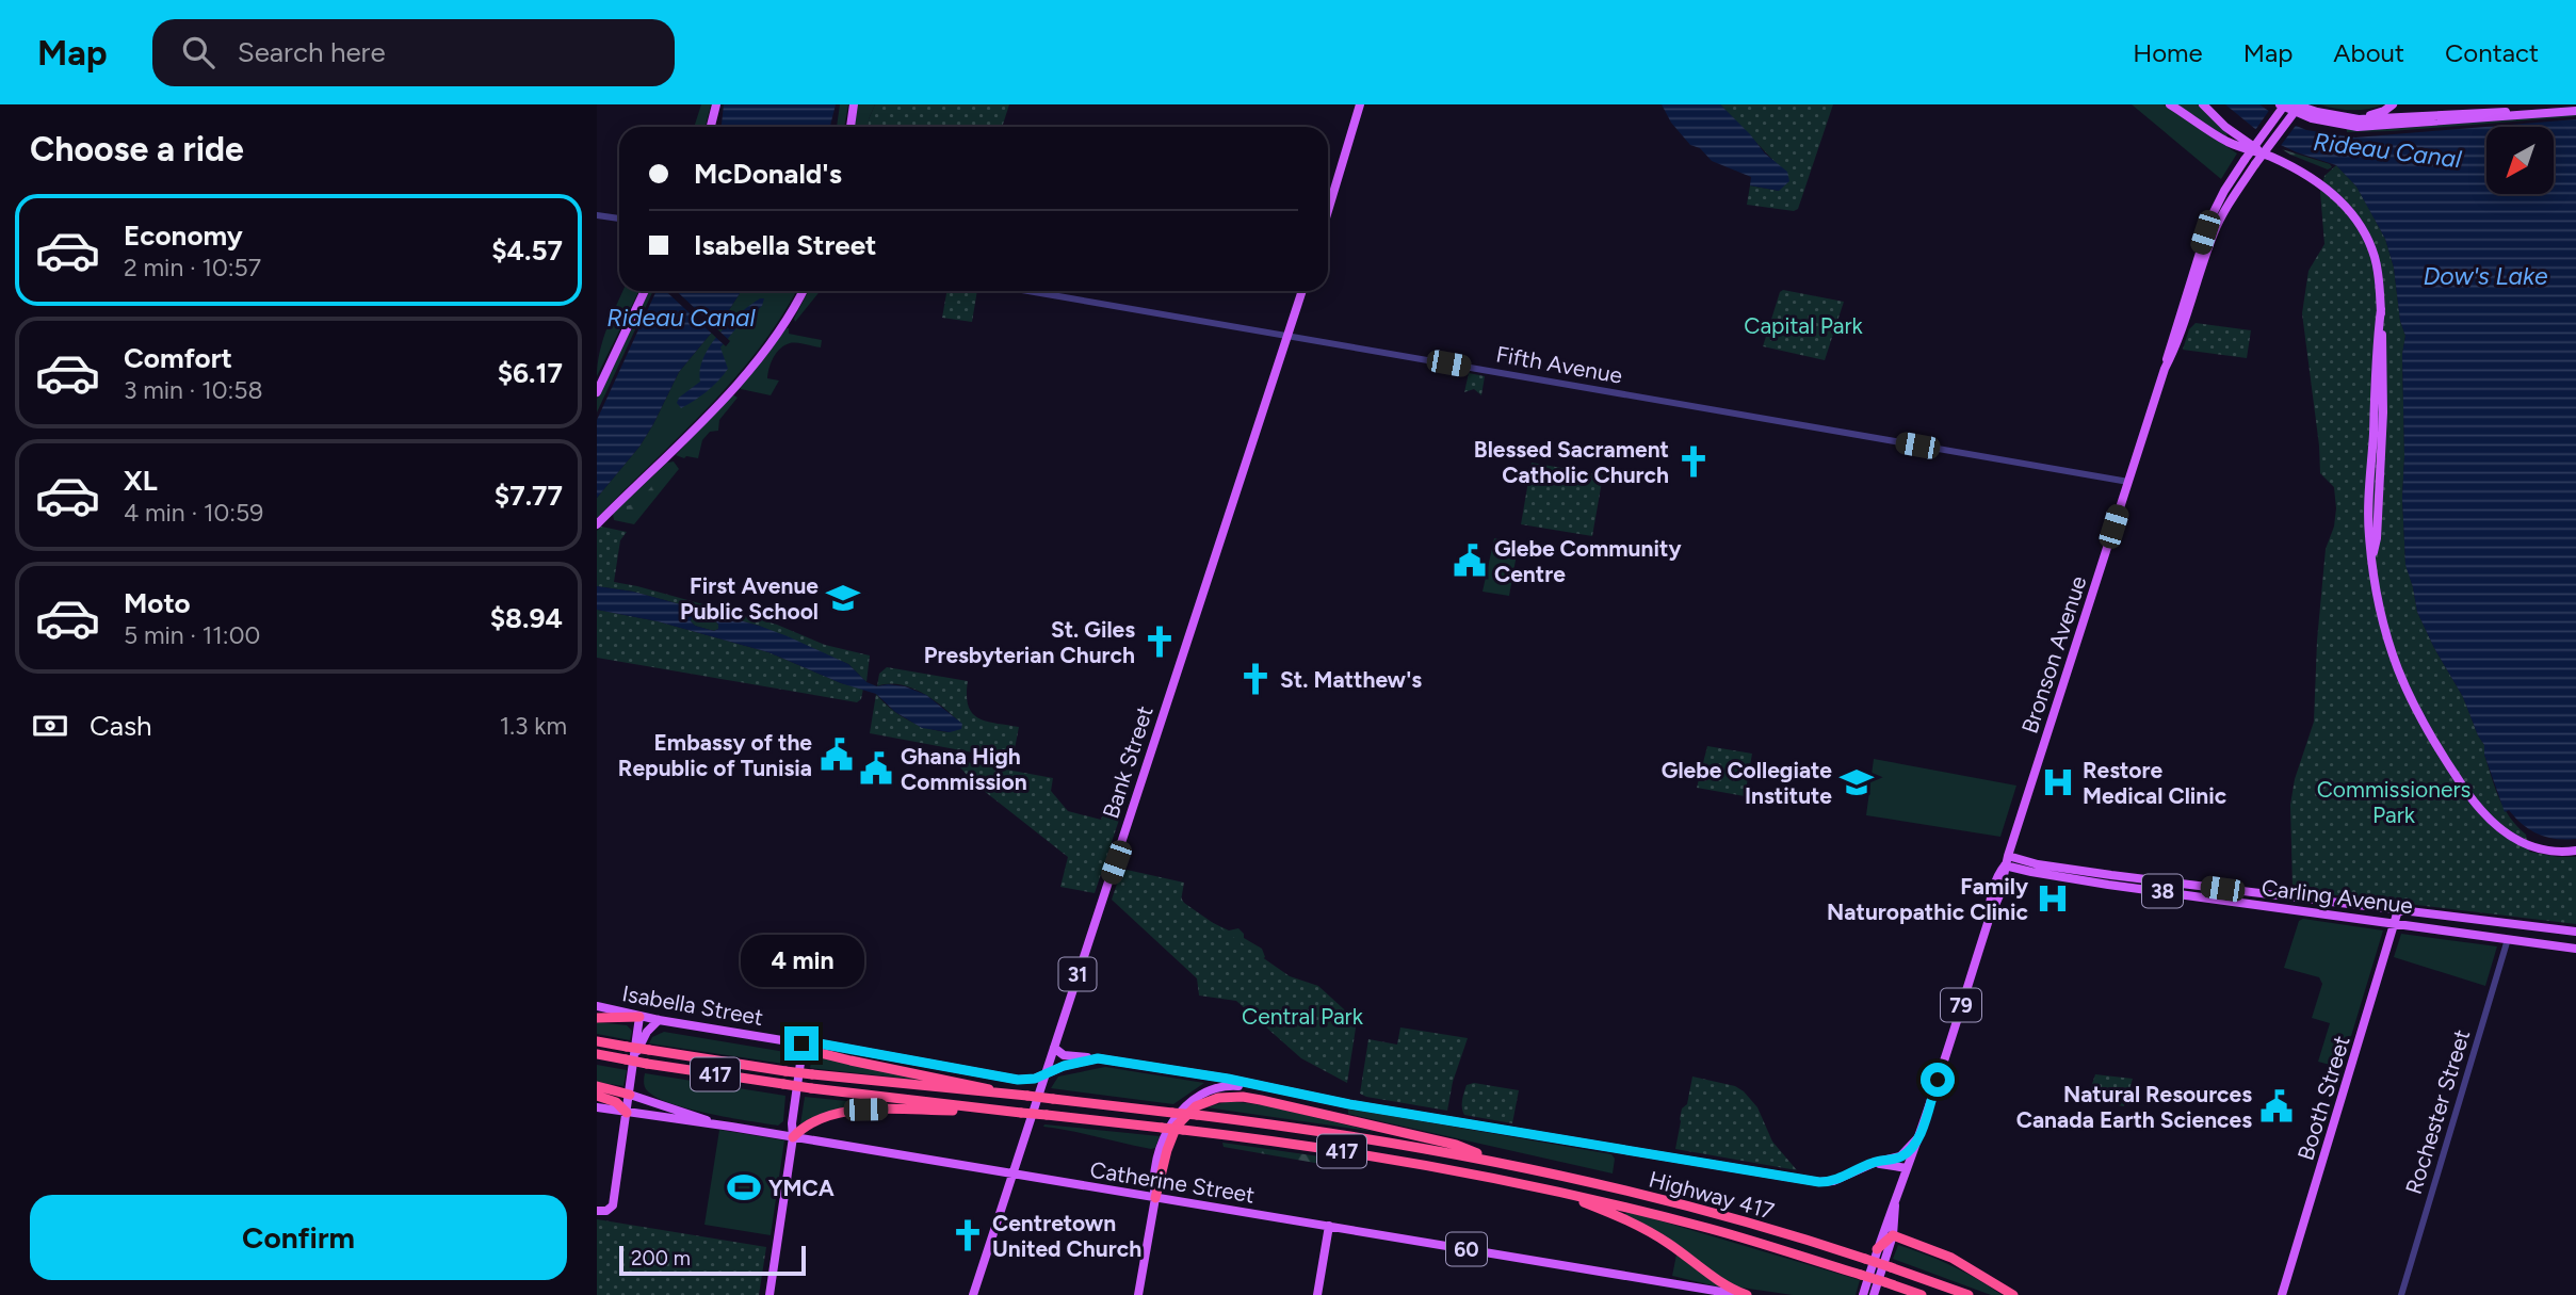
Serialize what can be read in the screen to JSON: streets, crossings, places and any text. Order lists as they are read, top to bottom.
{
  "streets": {
    "highway": ["417", "Highway 417"],
    "main road": [
      "Bronson Avenue",
      "Bank Street",
      "38",
      "Carling Avenue",
      "31",
      "Isabella Street",
      "79",
      "Booth Street",
      "Catherine Street",
      "60"
    ],
    "street": ["Fifth Avenue", "Rochester Street"]
  },
  "crossings": [
    ["Fifth Avenue", "Bronson Avenue"],
    ["Fifth Avenue", "Bank Street"],
    ["Bronson Avenue", "Carling Avenue"],
    ["Bank Street", "Isabella Street"],
    ["Bank Street", "Catherine Street"],
    ["Carling Avenue", "Booth Street"],
    ["Carling Avenue", "Rochester Street"]
  ],
  "water": ["Rideau Canal", "Dow's Lake"],
  "parks": ["Capital Park", "Commissioners Park", "Central Park"],
  "places": {
    "church": [
      "Blessed Sacrament Catholic Church",
      "St. Giles Presbyterian Church",
      "St. Matthew's",
      "Centretown United Church"
    ],
    "public building": [
      "Glebe Community Centre",
      "Embassy of the Republic of Tunisia",
      "Ghana High Commission",
      "Natural Resources Canada Earth Sciences"
    ],
    "school or university": ["First Avenue Public School", "Glebe Collegiate Institute"],
    "hospital": ["Restore Medical Clinic", "Family Naturopathic Clinic"],
    "sports": ["YMCA"]
  },
  "scale_bar": "200 m",
  "north": "bottom left",
  "page": {
    "header": "Map",
    "search": "Search here",
    "nav": [
      "Home",
      "Map",
      "About",
      "Contact"
    ],
    "heading": "Choose a ride",
    "banner": ["McDonald's", "Isabella Street"],
    "list": [
      {
        "name": "Economy",
        "note": "2 min · 10:57",
        "value": "$4.57"
      },
      {
        "name": "Comfort",
        "note": "3 min · 10:58",
        "value": "$6.17"
      },
      {
        "name": "XL",
        "note": "4 min · 10:59",
        "value": "$7.77"
      },
      {
        "name": "Moto",
        "note": "5 min · 11:00",
        "value": "$8.94"
      }
    ],
    "pay": ["Cash", "1.3 km"],
    "bubble": "4 min",
    "buttons": "Confirm",
    "scale": "200 m"
  }
}
